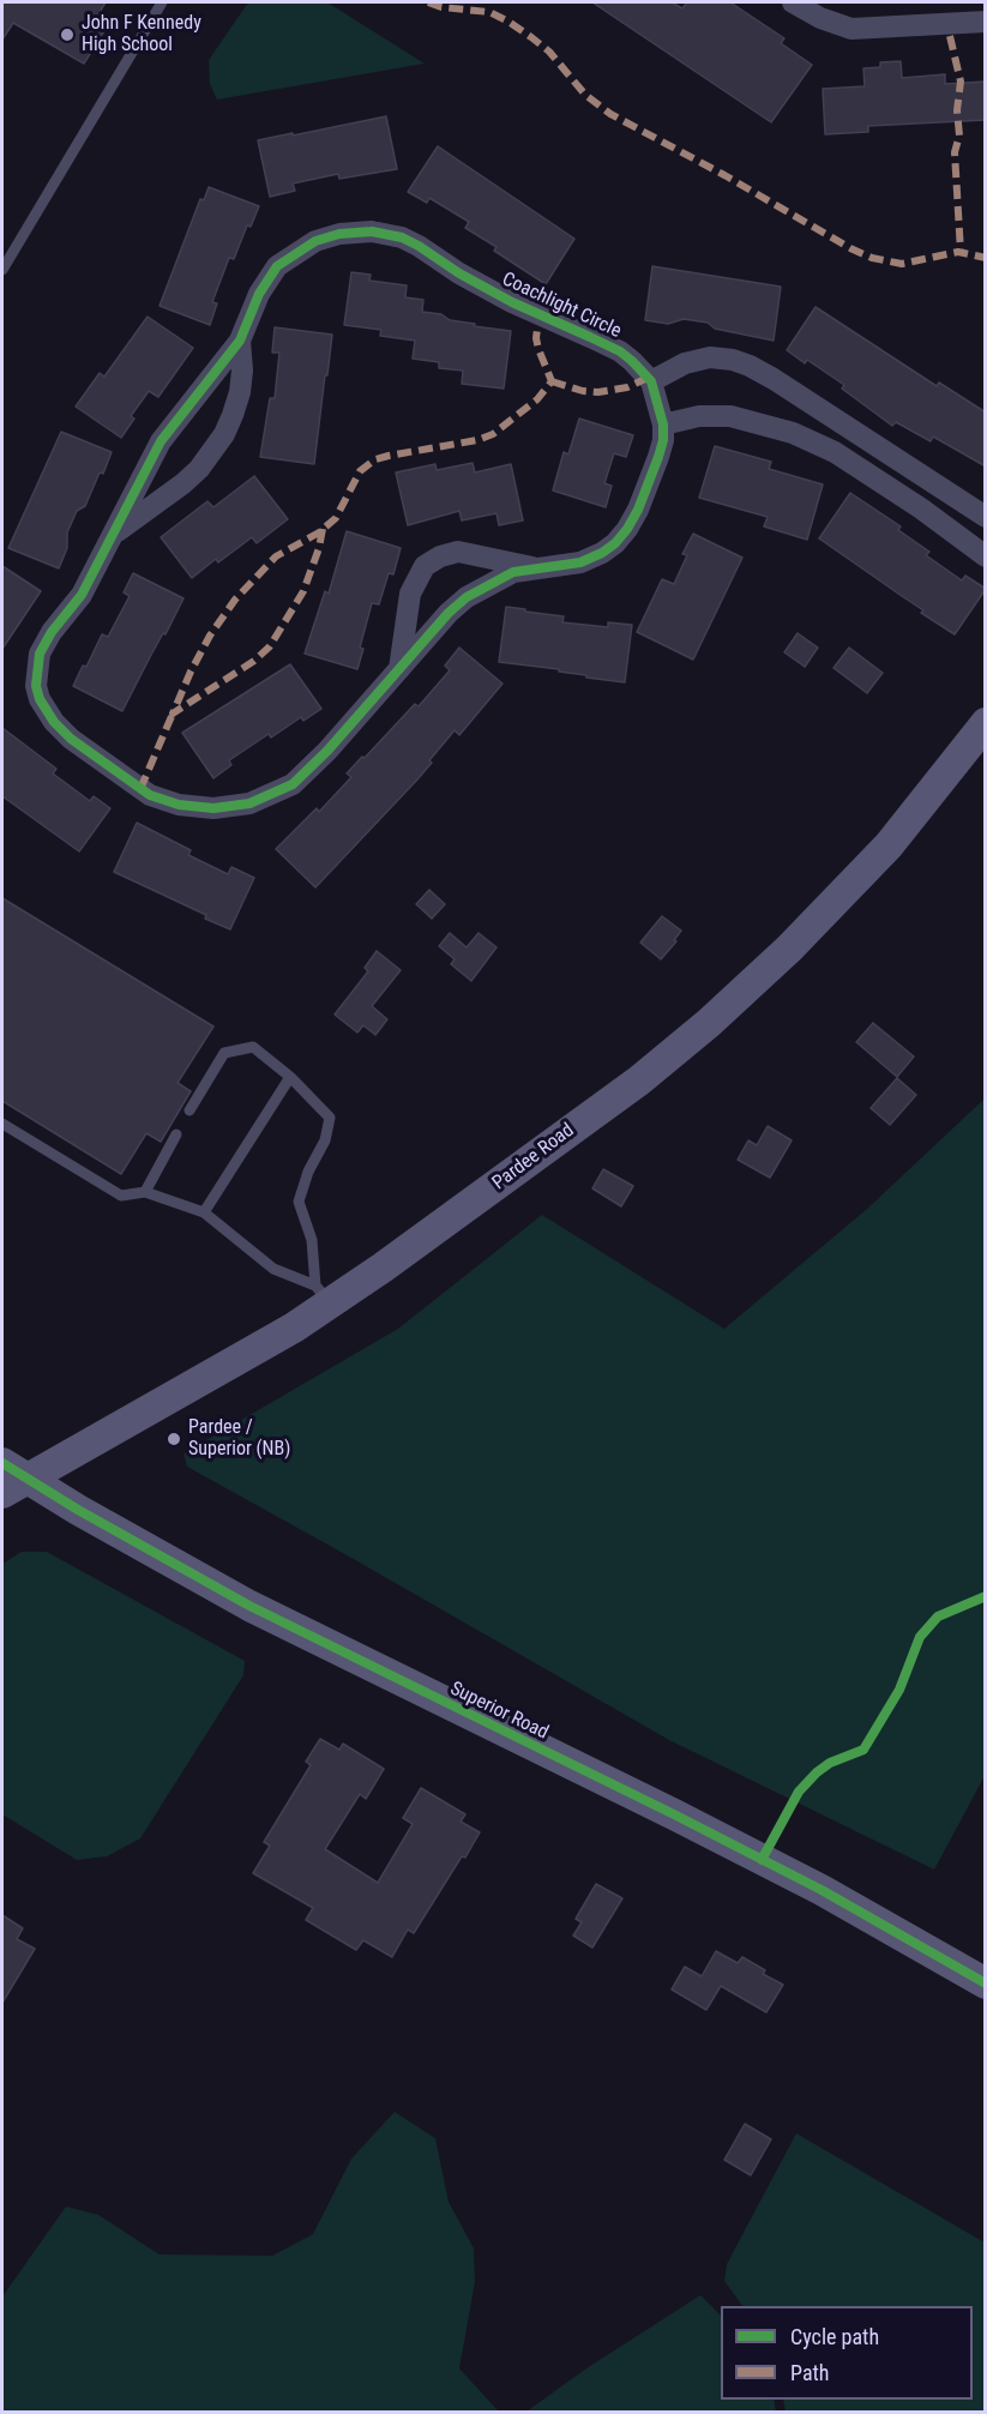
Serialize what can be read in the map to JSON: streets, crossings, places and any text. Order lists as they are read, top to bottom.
{
  "streets": {
    "main road": ["Pardee Road", "Superior Road"],
    "street": ["Coachlight Circle"]
  },
  "crossings": [
    ["Pardee Road", "Superior Road"]
  ],
  "places": ["John F Kennedy High School", "Pardee / Superior (NB)"],
  "legend": ["Cycle path", "Path"]
}
